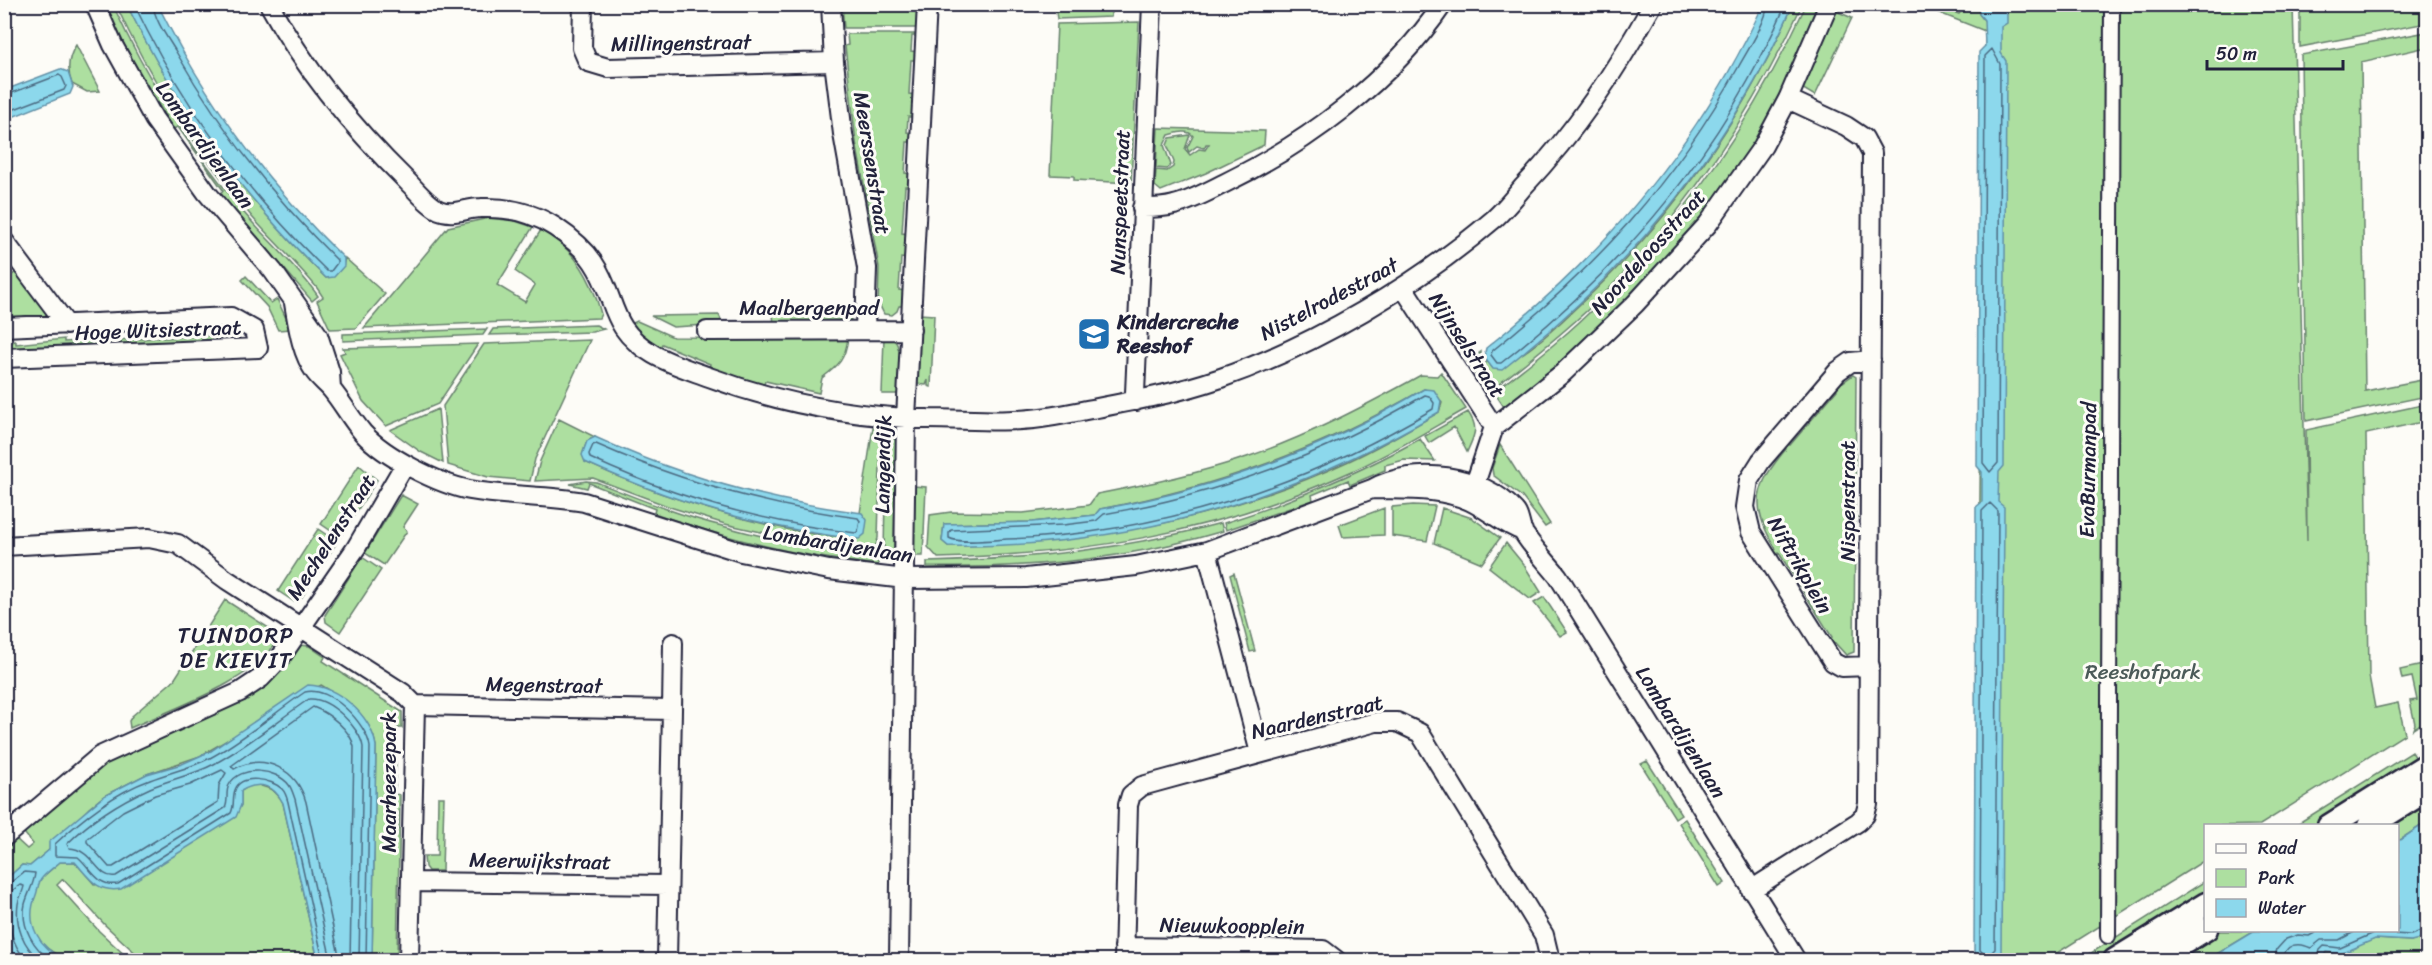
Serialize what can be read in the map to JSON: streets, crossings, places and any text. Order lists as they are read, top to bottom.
{
  "streets": {
    "street": [
      "Millingenstraat",
      "Lombardijenlaan",
      "Meerssenstraat",
      "Nunspeetstraat",
      "Noordeloosstraat",
      "Nistelrodestraat",
      "Maalbergenpad",
      "Hoge Witsiestraat",
      "Nijnselstraat",
      "Langendijk",
      "EvaBurmanpad",
      "Nispenstraat",
      "Mechelenstraat",
      "Niftrikplein",
      "Megenstraat",
      "Naardenstraat",
      "Maarheezepark",
      "Meerwijkstraat",
      "Nieuwkoopplein"
    ]
  },
  "crossings": [
    ["Millingenstraat", "Meerssenstraat"],
    ["Lombardijenlaan", "Langendijk"],
    ["Lombardijenlaan", "Nispenstraat"],
    ["Lombardijenlaan", "Mechelenstraat"],
    ["Meerssenstraat", "Maalbergenpad"],
    ["Nunspeetstraat", "Nistelrodestraat"],
    ["Noordeloosstraat", "Nijnselstraat"],
    ["Noordeloosstraat", "Nispenstraat"],
    ["Nistelrodestraat", "Nijnselstraat"],
    ["Nistelrodestraat", "Langendijk"],
    ["Maalbergenpad", "Langendijk"],
    ["Nispenstraat", "Niftrikplein"],
    ["Mechelenstraat", "Maarheezepark"],
    ["Megenstraat", "Maarheezepark"],
    ["Naardenstraat", "Nieuwkoopplein"],
    ["Maarheezepark", "Meerwijkstraat"]
  ],
  "districts": ["TUINDORP DE KIEVIT"],
  "parks": ["Reeshofpark"],
  "places": {
    "school or university": ["Kindercreche Reeshof"]
  },
  "legend": ["Road", "Park", "Water"],
  "scale_bar": "50 m"
}
